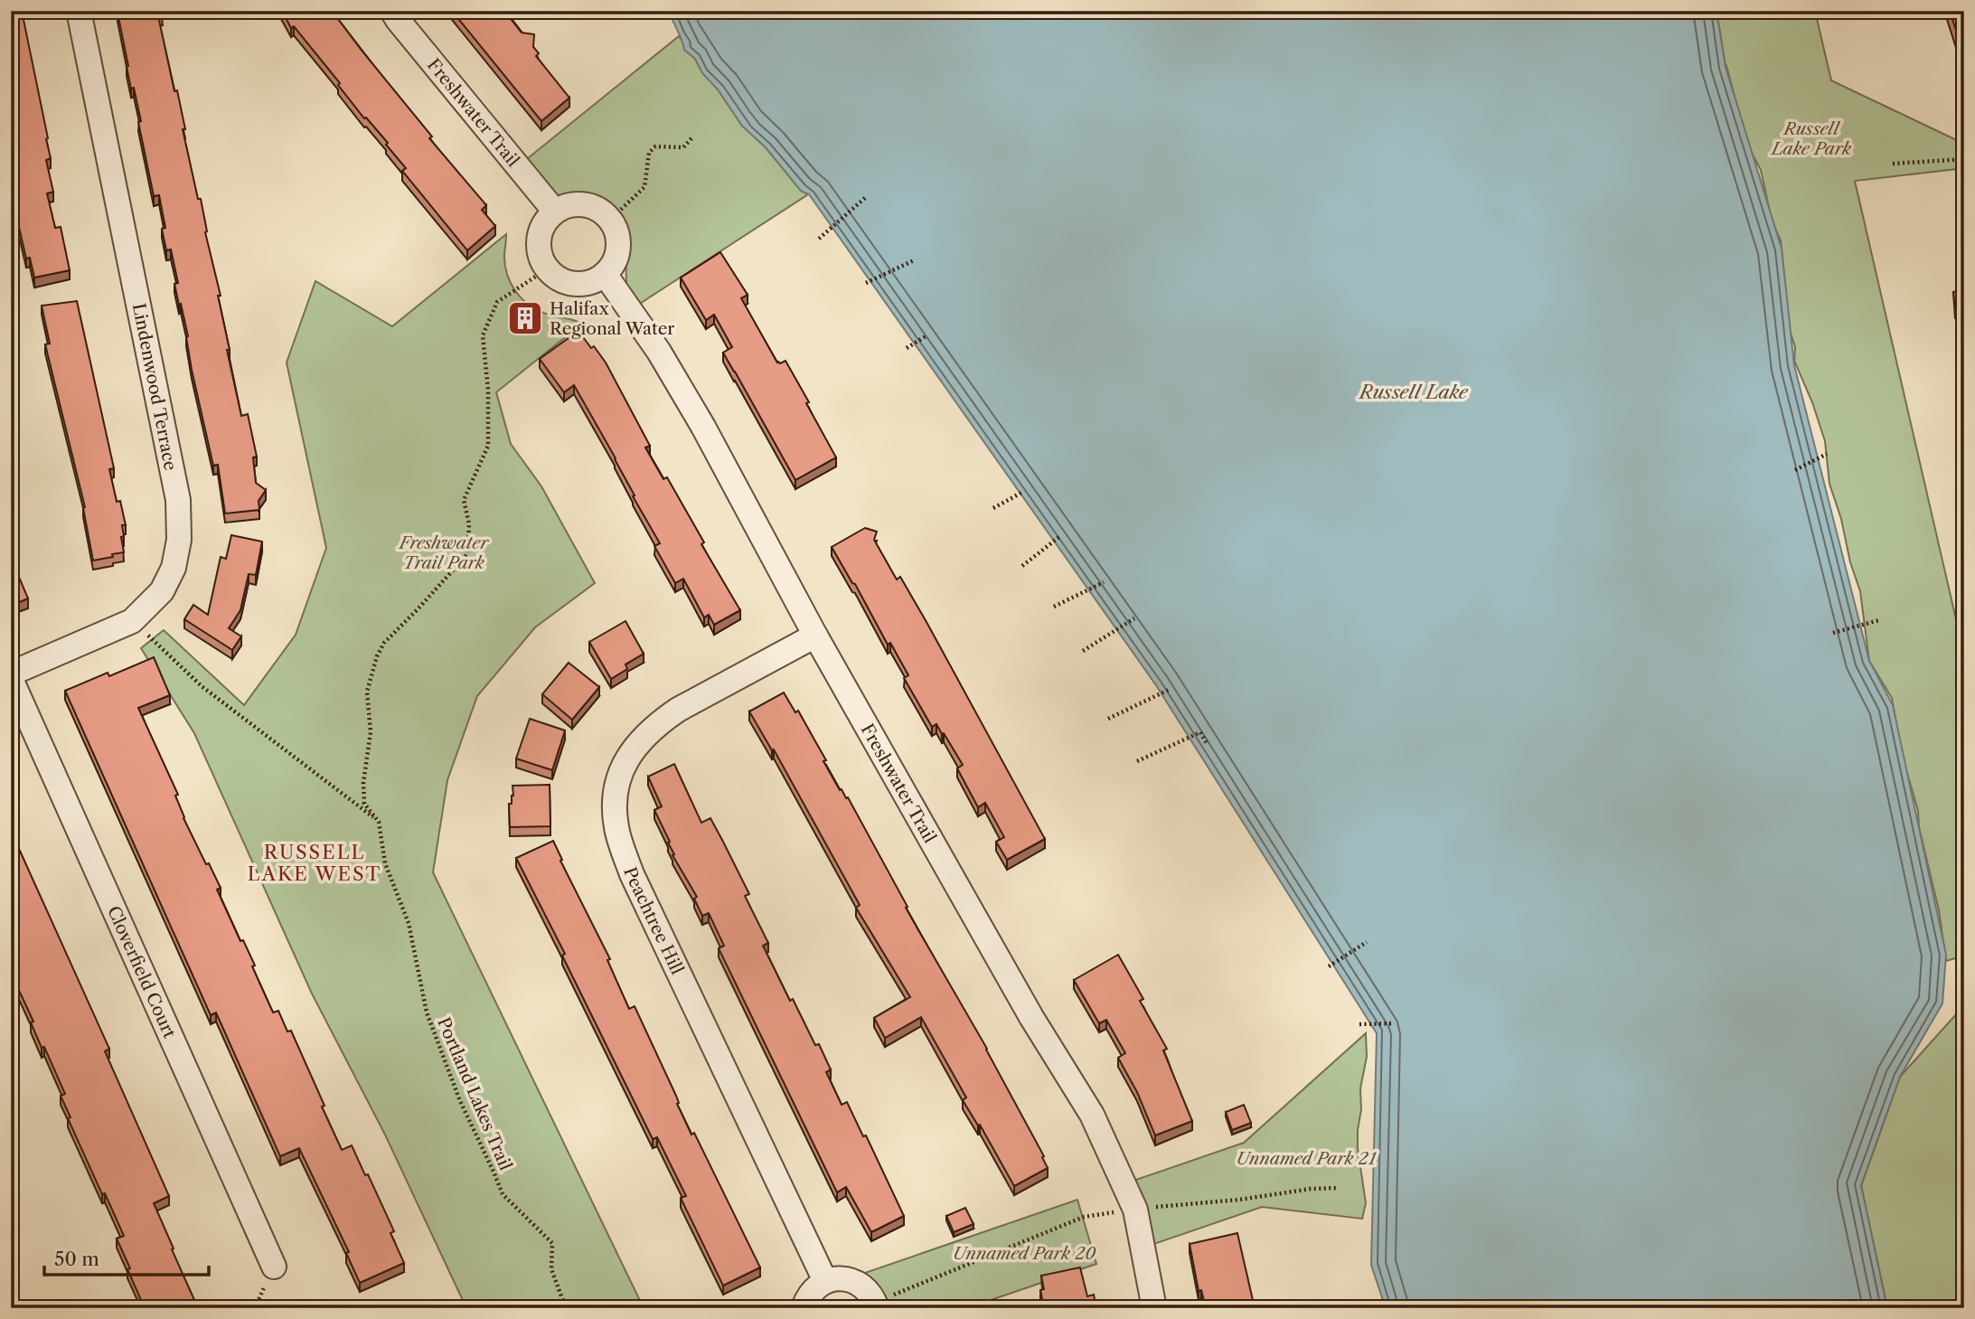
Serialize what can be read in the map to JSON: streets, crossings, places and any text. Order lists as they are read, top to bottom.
{
  "streets": {
    "street": [
      "Freshwater Trail",
      "Lindenwood Terrace",
      "Peachtree Hill",
      "Cloverfield Court"
    ],
    "path": ["Portland Lakes Trail"]
  },
  "crossings": [
    ["Freshwater Trail", "Peachtree Hill"],
    ["Freshwater Trail", "Portland Lakes Trail"]
  ],
  "districts": ["RUSSELL LAKE WEST"],
  "water": ["Russell Lake"],
  "parks": [
    "Russell Lake Park",
    "Freshwater Trail Park",
    "Unnamed Park 21",
    "Unnamed Park 20"
  ],
  "places": {
    "building": ["Halifax Regional Water"]
  },
  "scale_bar": "50 m"
}
